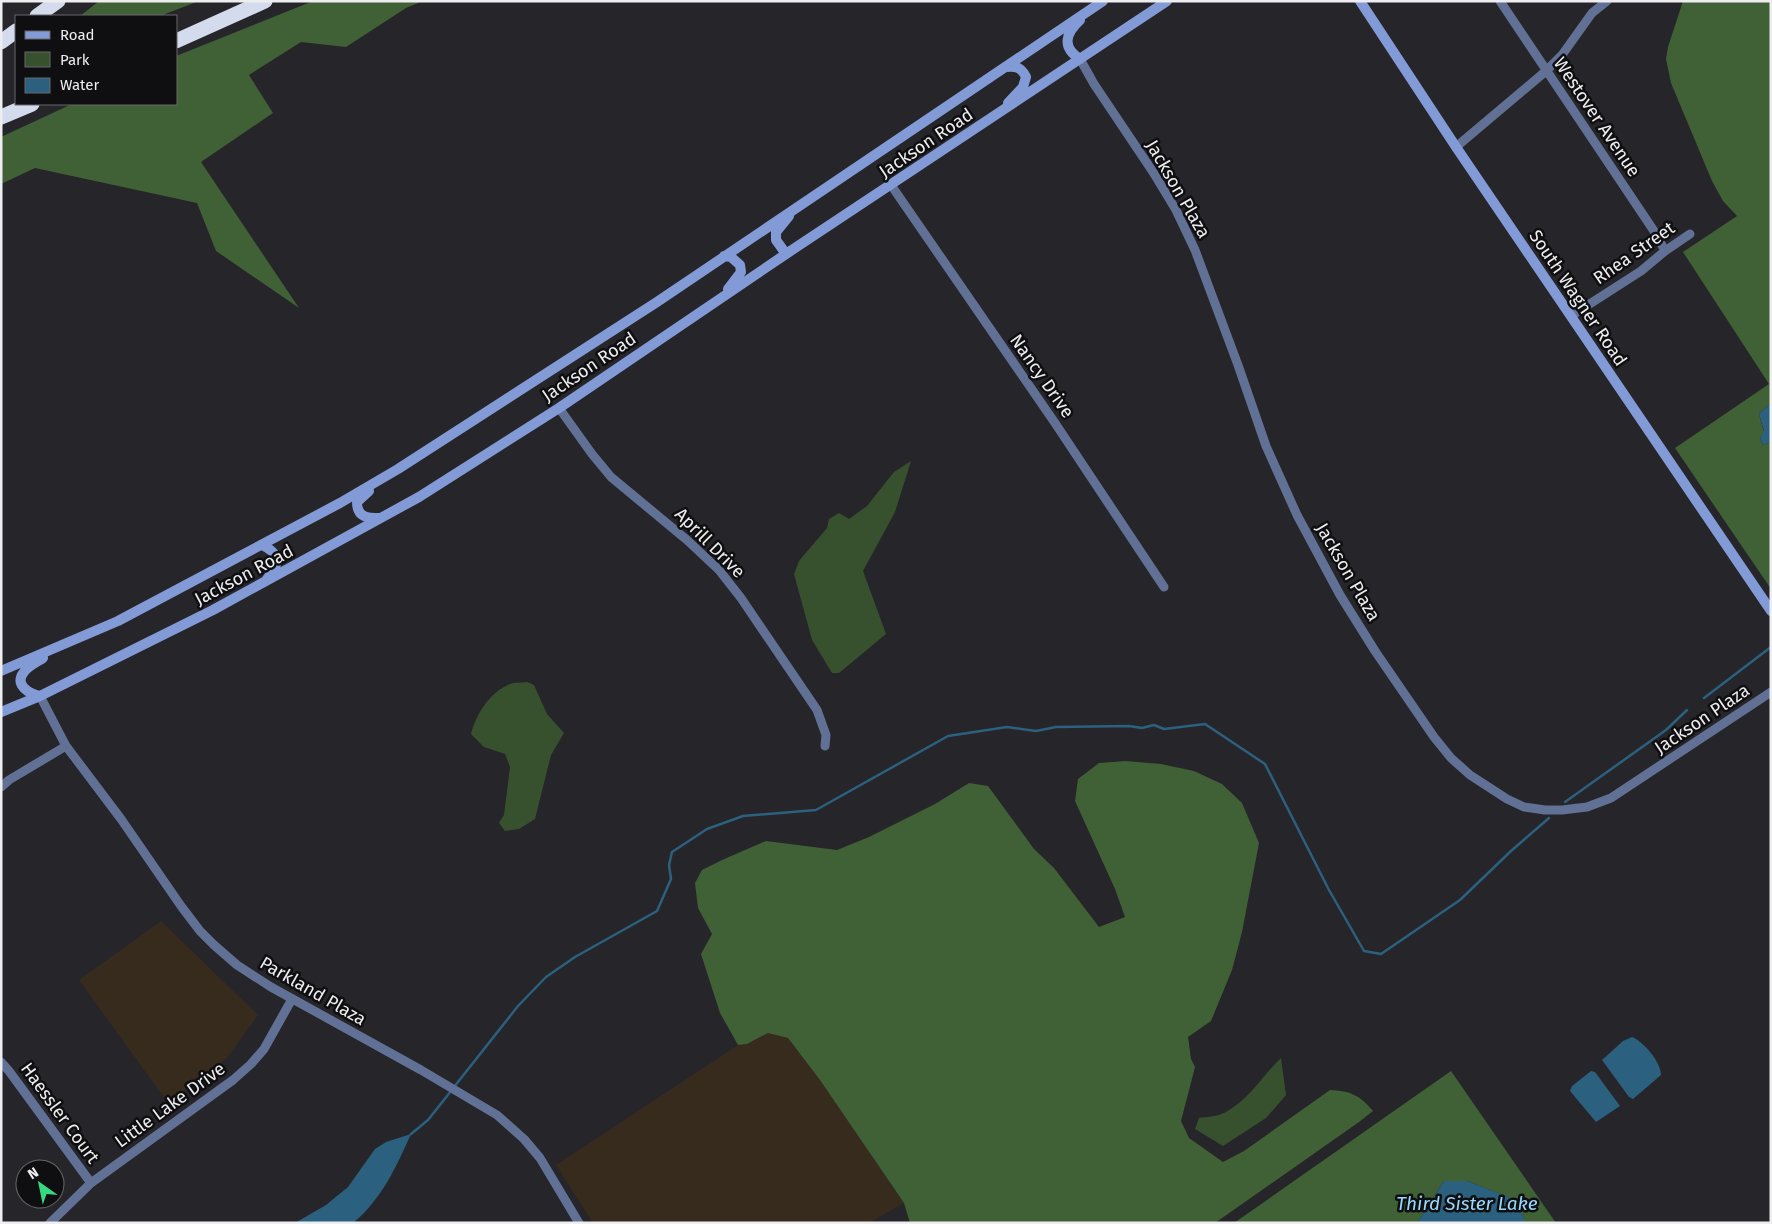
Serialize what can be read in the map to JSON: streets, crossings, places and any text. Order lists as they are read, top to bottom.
{
  "streets": {
    "main road": ["Jackson Road", "South Wagner Road"],
    "street": [
      "Westover Avenue",
      "Jackson Plaza",
      "Rhea Street",
      "Nancy Drive",
      "Aprill Drive",
      "Parkland Plaza",
      "Little Lake Drive",
      "Haessler Court"
    ]
  },
  "crossings": [
    ["Westover Avenue", "Rhea Street"],
    ["Jackson Road", "Jackson Plaza"],
    ["Jackson Road", "Nancy Drive"],
    ["Jackson Road", "Aprill Drive"],
    ["Jackson Road", "Parkland Plaza"],
    ["Rhea Street", "South Wagner Road"],
    ["Parkland Plaza", "Little Lake Drive"],
    ["Little Lake Drive", "Haessler Court"]
  ],
  "water": ["Third Sister Lake"],
  "legend": ["Road", "Park", "Water"],
  "north": "top left"
}
